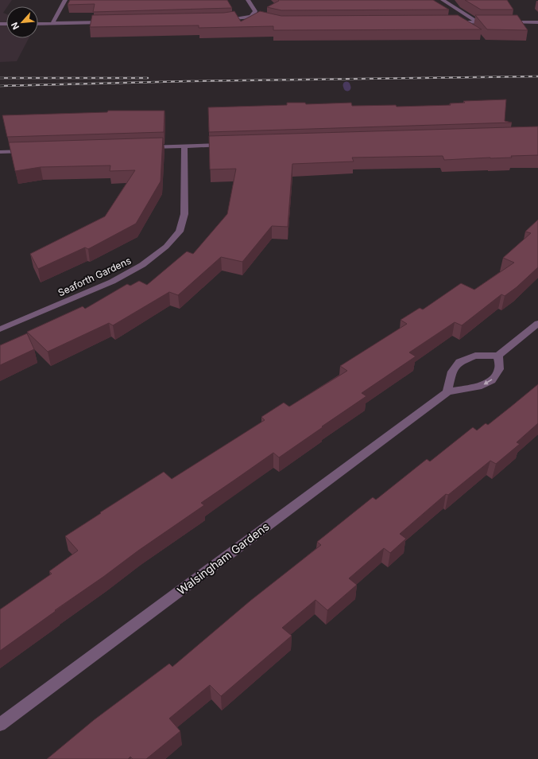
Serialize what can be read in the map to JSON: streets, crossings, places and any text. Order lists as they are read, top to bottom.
{
  "streets": {
    "street": ["Seaforth Gardens", "Walsingham Gardens"]
  },
  "north": "bottom left"
}
